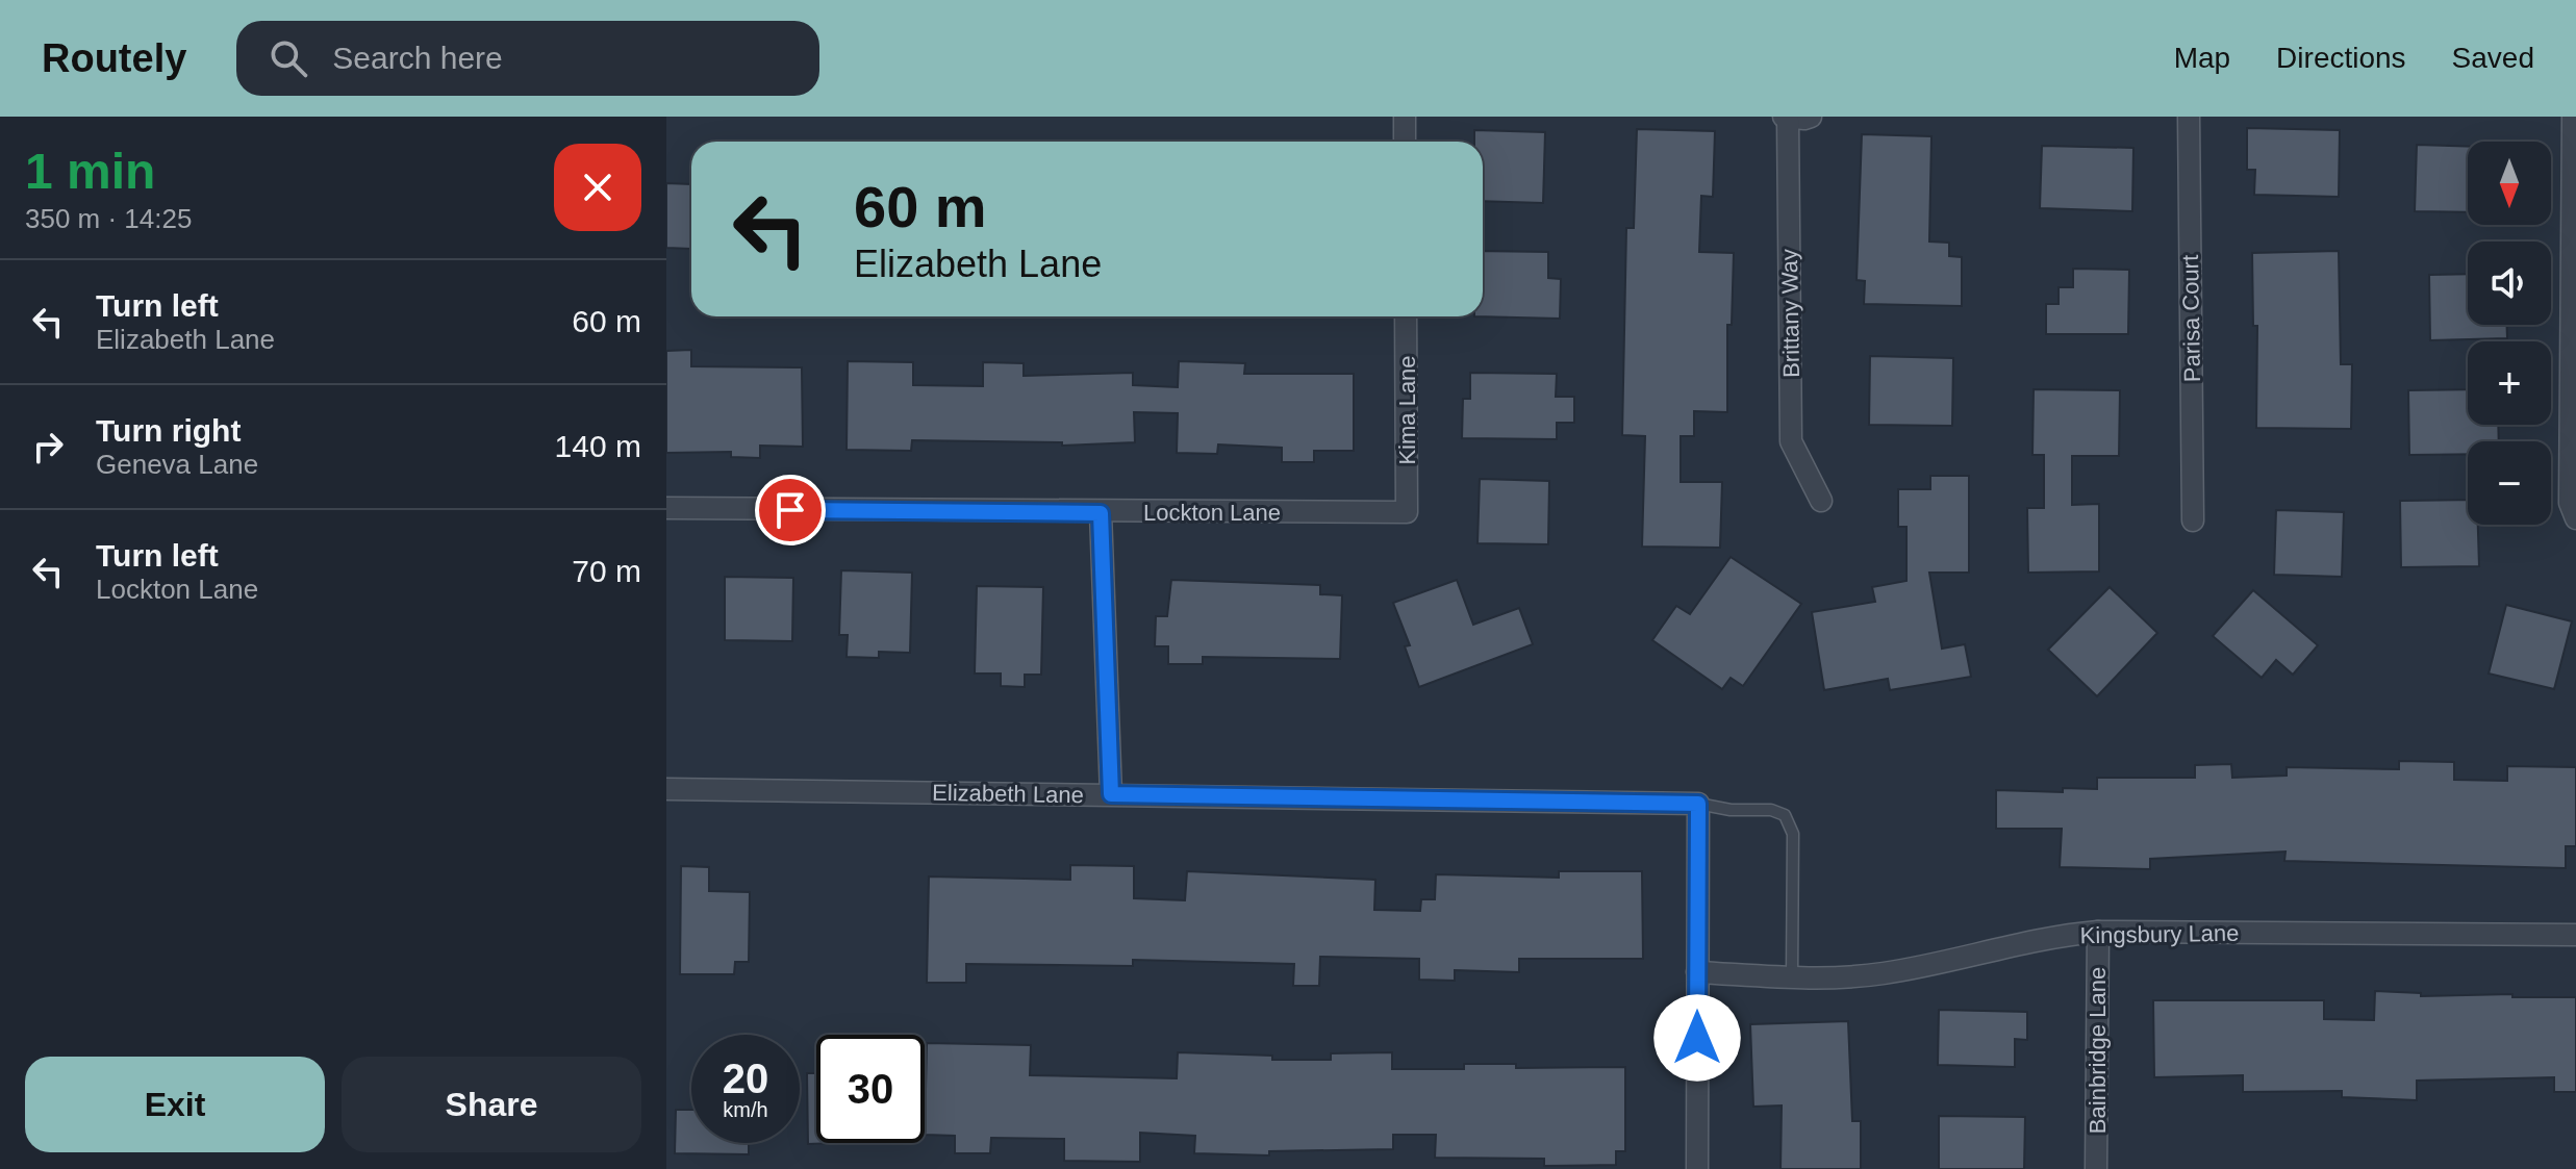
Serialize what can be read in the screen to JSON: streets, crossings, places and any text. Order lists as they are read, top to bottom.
{
  "streets": {
    "street": [
      "Brittany Way",
      "Parisa Court",
      "Kima Lane",
      "Lockton Lane",
      "Elizabeth Lane",
      "Kingsbury Lane",
      "Bainbridge Lane"
    ]
  },
  "crossings": [
    ["Kima Lane", "Lockton Lane"],
    ["Kingsbury Lane", "Bainbridge Lane"]
  ],
  "north": "bottom",
  "page": {
    "header": "Routely",
    "search": "Search here",
    "nav": ["Map", "Directions", "Saved"],
    "heading": ["1 min", "350 m · 14:25"],
    "map_buttons": ["+", "−"],
    "turn": ["60 m", "Elizabeth Lane"],
    "list": [
      {
        "name": "Turn left",
        "note": "Elizabeth Lane",
        "value": "60 m"
      },
      {
        "name": "Turn right",
        "note": "Geneva Lane",
        "value": "140 m"
      },
      {
        "name": "Turn left",
        "note": "Lockton Lane",
        "value": "70 m"
      }
    ],
    "speed": "20 km/h",
    "limit": "30",
    "buttons": ["Exit", "Share"]
  }
}
